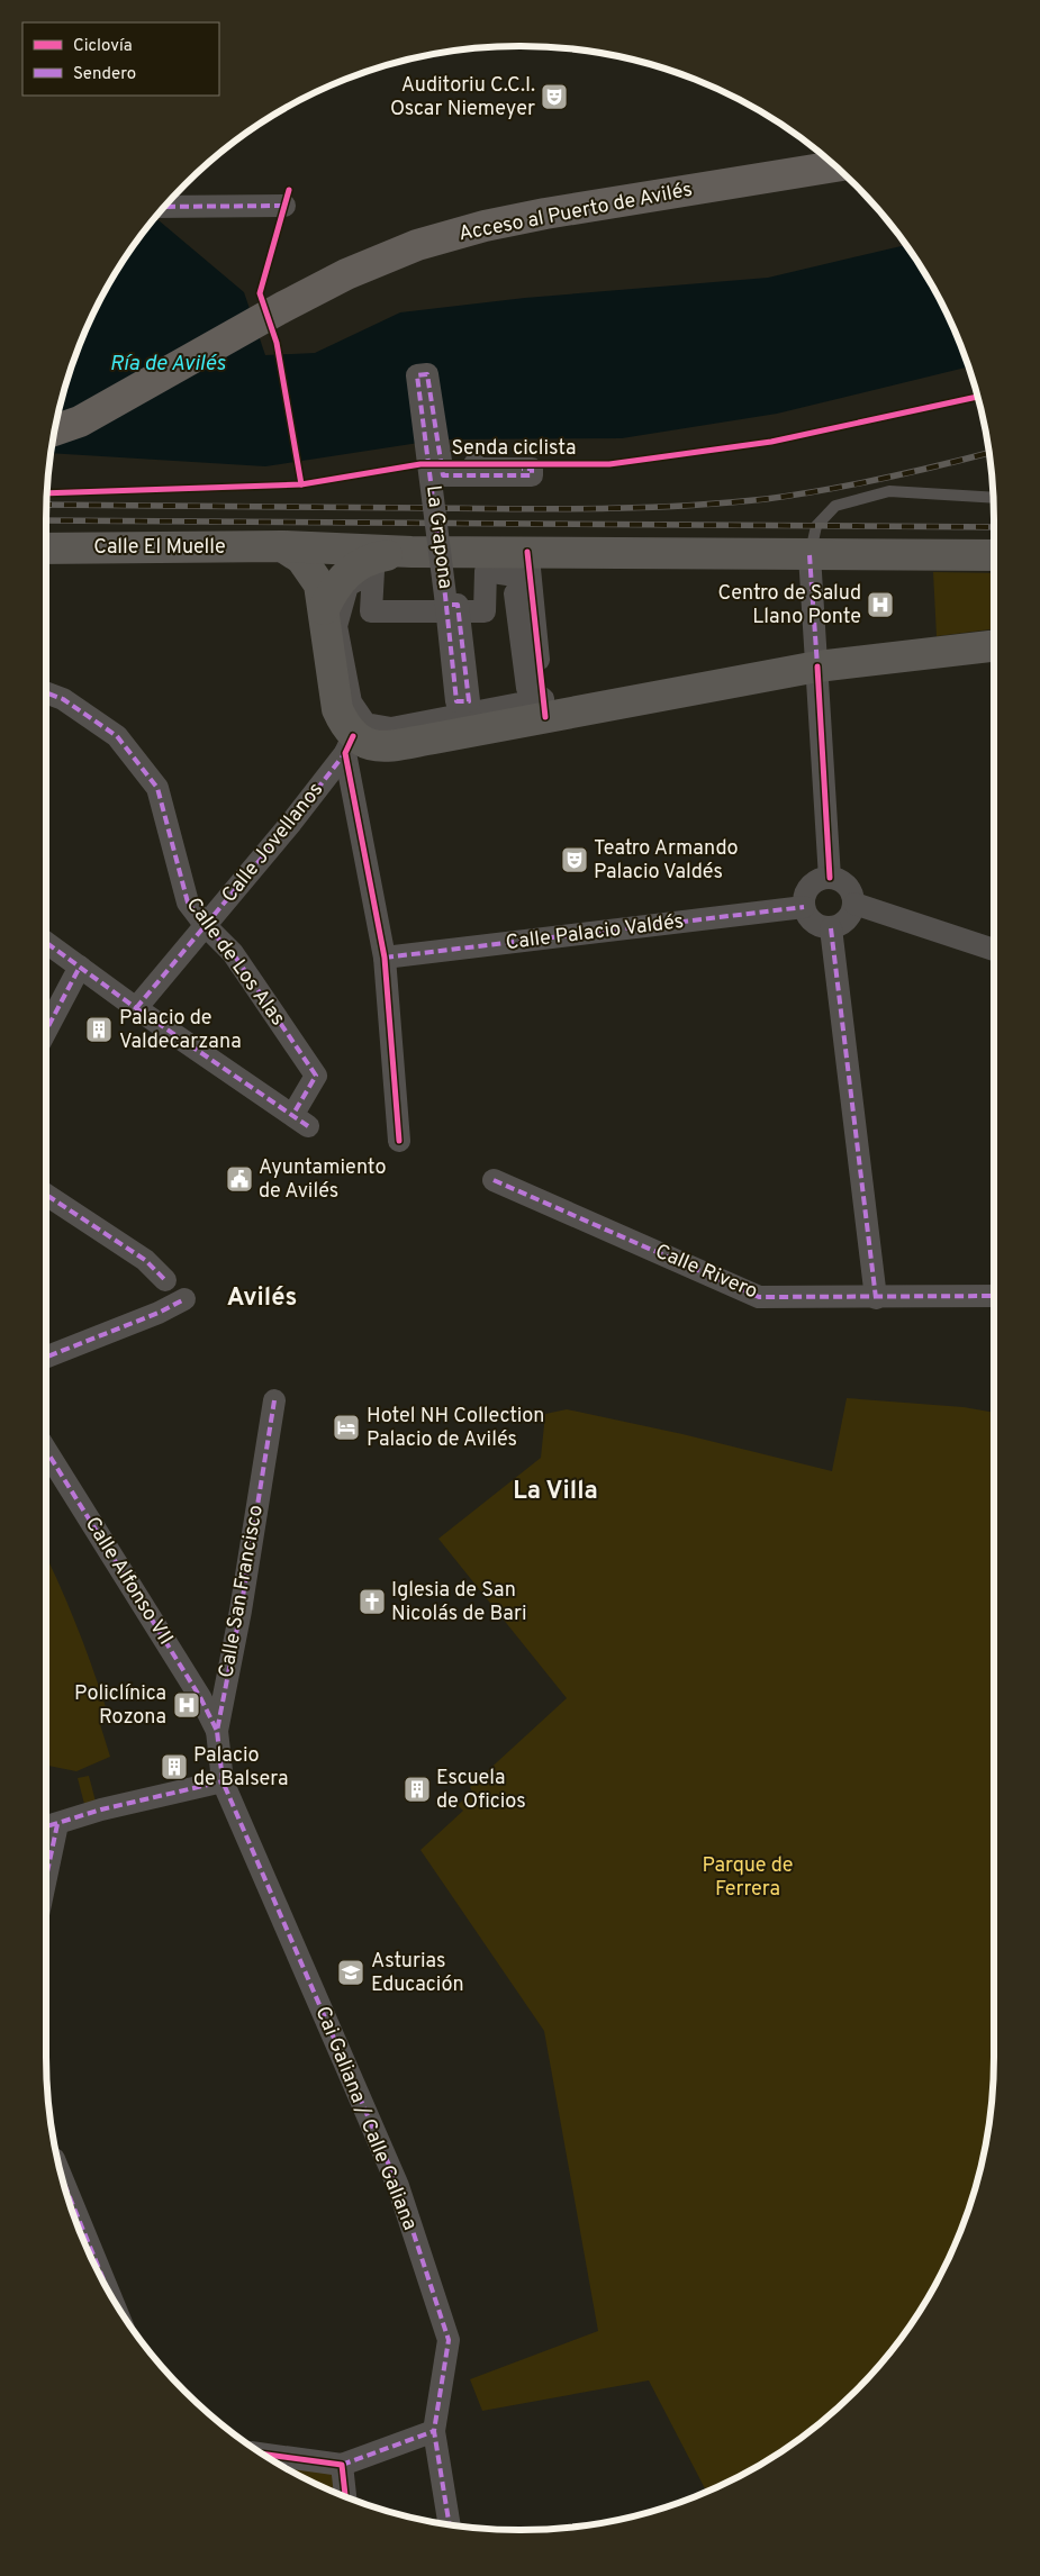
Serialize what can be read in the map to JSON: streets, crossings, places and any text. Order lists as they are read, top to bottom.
{
  "streets": {
    "highway": ["Acceso al Puerto de Avilés"],
    "main road": ["Calle El Muelle"],
    "street": [
      "La Grapona",
      "Calle Jovellanos",
      "Calle Palacio Valdés",
      "Calle de Los Alas",
      "Calle Rivero",
      "Calle Alfonso VII",
      "Calle San Francisco",
      "Cai Galiana / Calle Galiana"
    ],
    "cycle path": ["Senda ciclista"]
  },
  "crossings": [
    ["Calle Jovellanos", "Calle de Los Alas"],
    ["Calle Alfonso VII", "Calle San Francisco"],
    ["Calle San Francisco", "Cai Galiana / Calle Galiana"]
  ],
  "districts": ["Avilés", "La Villa"],
  "water": ["Ría de Avilés"],
  "parks": ["Parque de Ferrera"],
  "places": {
    "theatre": ["Auditoriu C.C.I. Oscar Niemeyer", "Teatro Armando Palacio Valdés"],
    "hospital": ["Centro de Salud Llano Ponte", "Policlínica Rozona"],
    "building": ["Palacio de Valdecarzana", "Palacio de Balsera", "Escuela de Oficios"],
    "public building": ["Ayuntamiento de Avilés"],
    "hotel": ["Hotel NH Collection Palacio de Avilés"],
    "church": ["Iglesia de San Nicolás de Bari"],
    "school or university": ["Asturias Educación"]
  },
  "legend": ["Ciclovía", "Sendero"]
}
